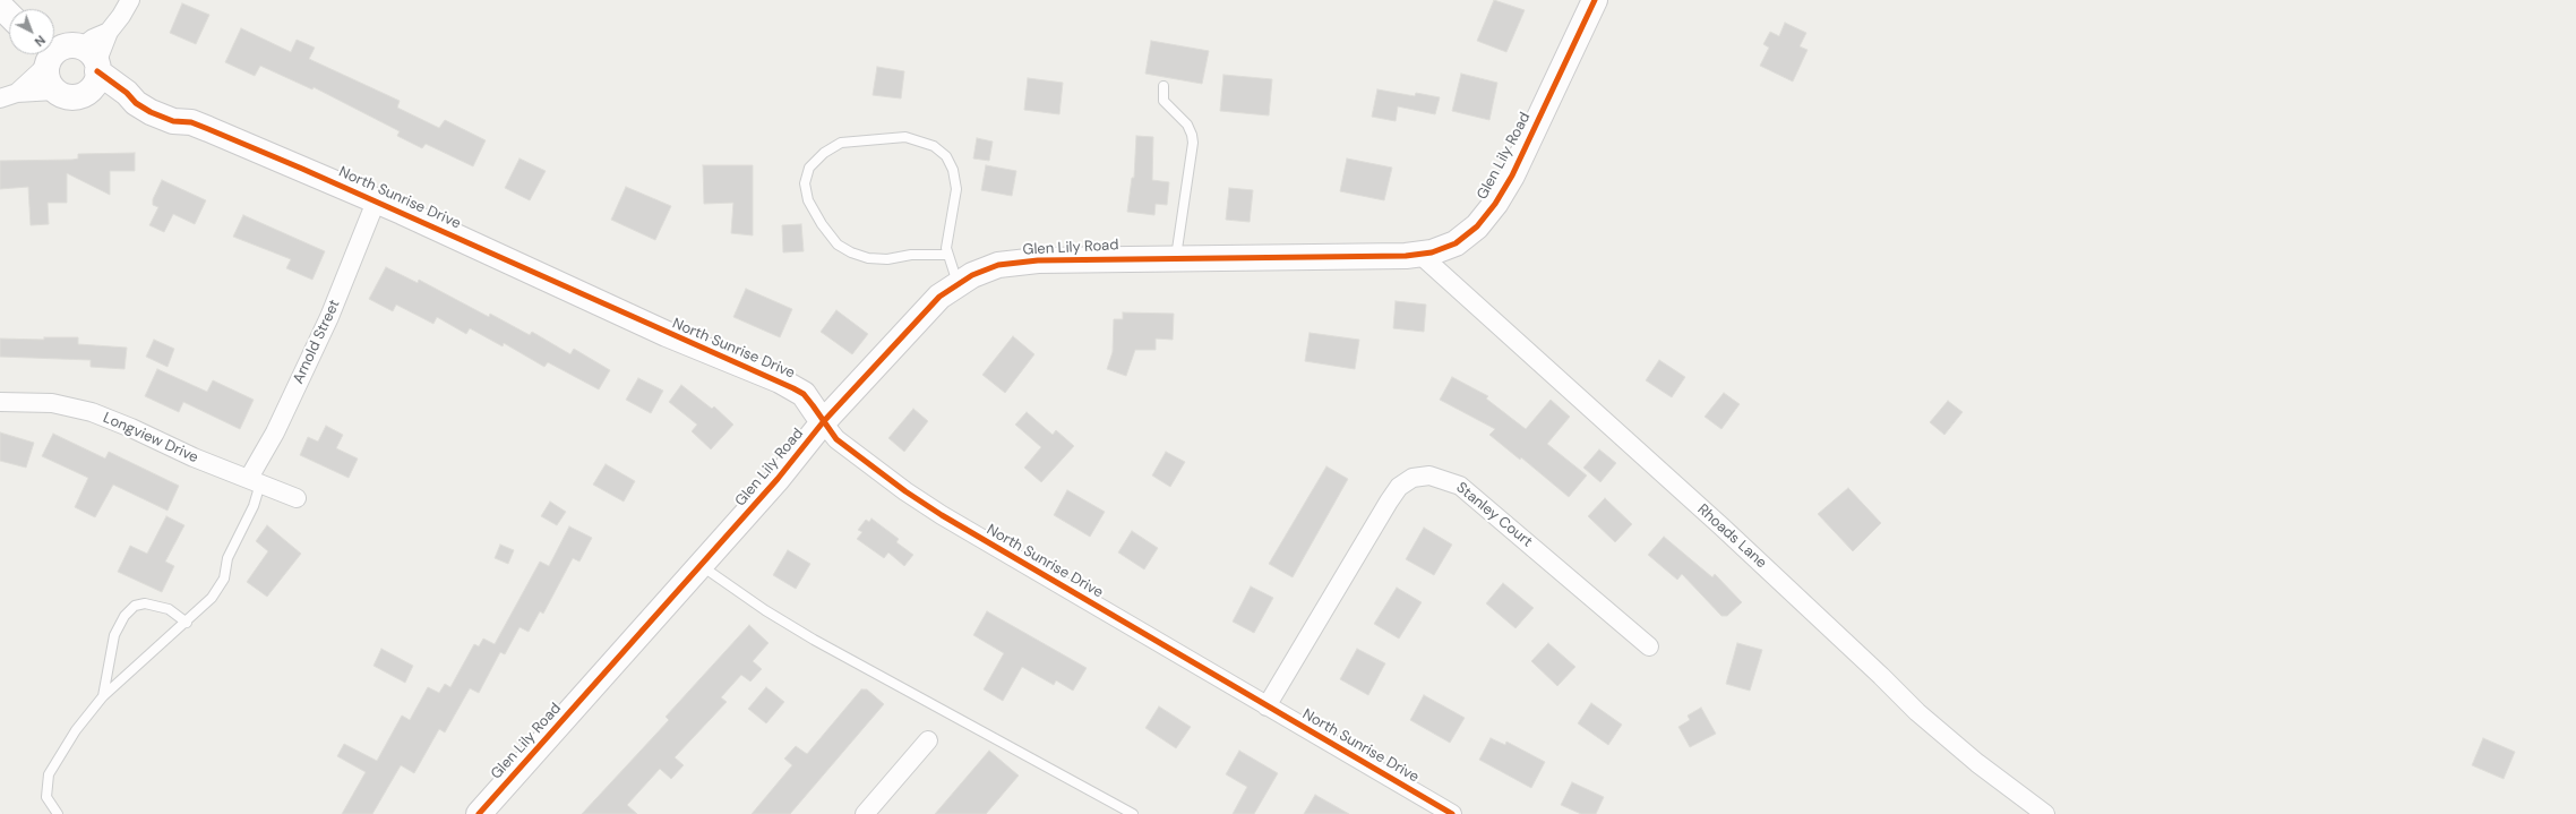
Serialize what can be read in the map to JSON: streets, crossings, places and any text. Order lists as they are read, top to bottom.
{
  "streets": {
    "street": [
      "Glen Lily Road",
      "North Sunrise Drive",
      "Arnold Street",
      "Longview Drive",
      "Stanley Court",
      "Rhoads Lane"
    ]
  },
  "crossings": [
    ["Glen Lily Road", "North Sunrise Drive"],
    ["Glen Lily Road", "Rhoads Lane"],
    ["North Sunrise Drive", "Arnold Street"],
    ["North Sunrise Drive", "Stanley Court"],
    ["Arnold Street", "Longview Drive"]
  ],
  "north": "bottom right"
}
